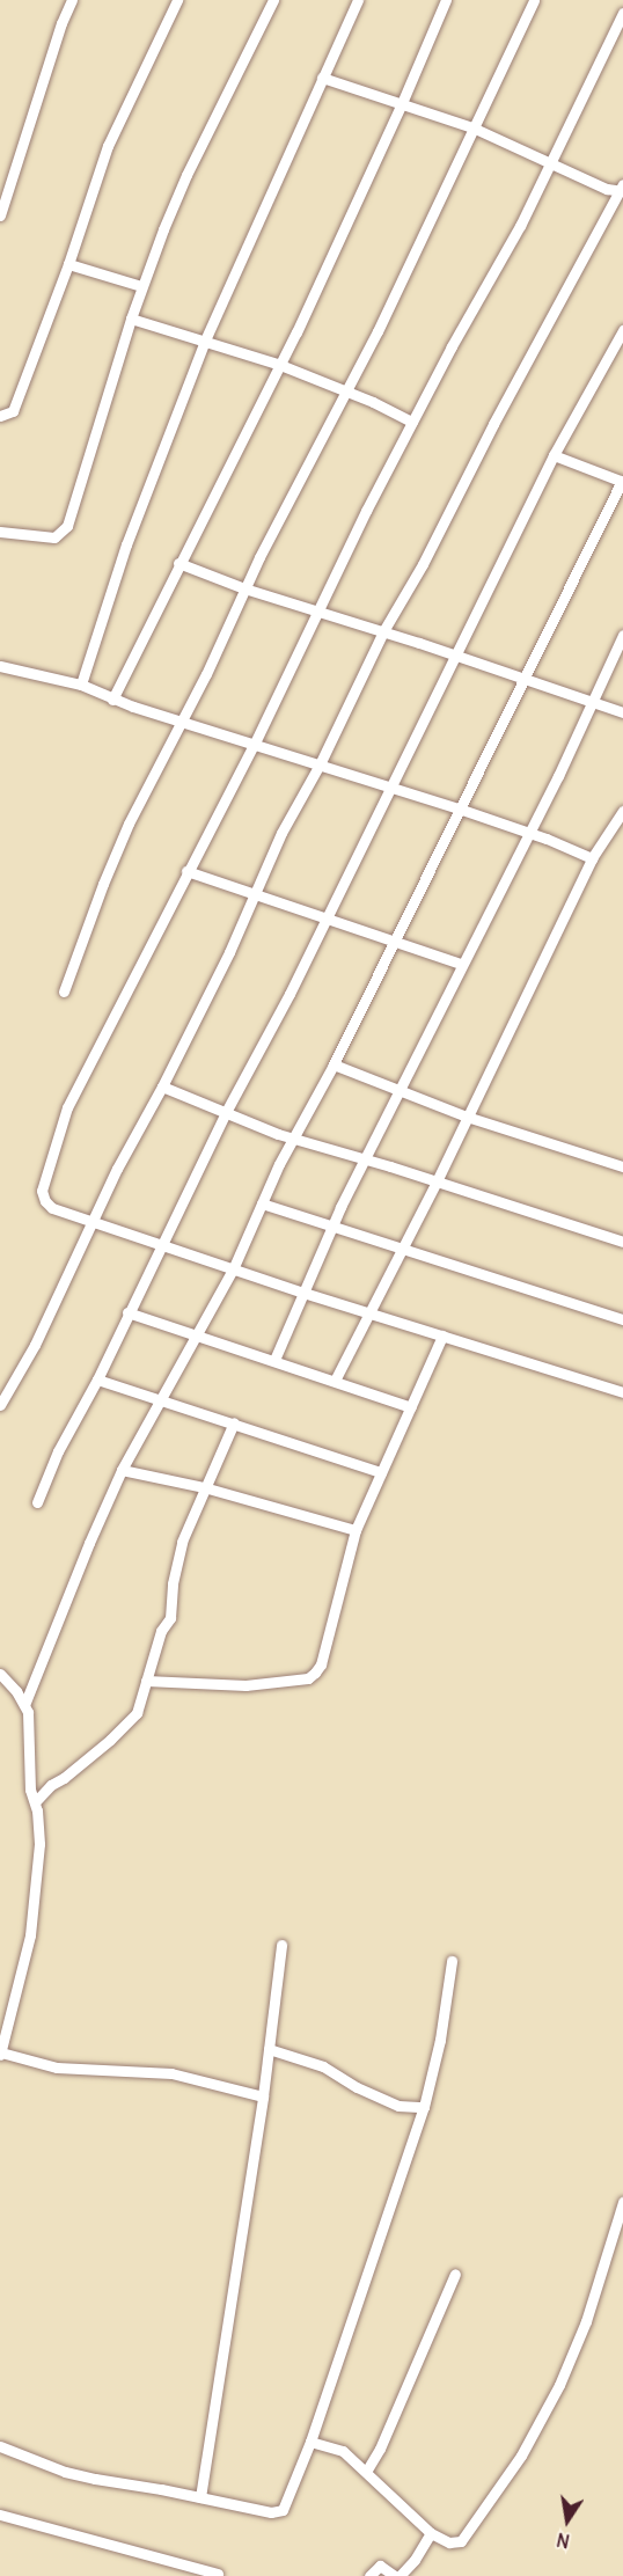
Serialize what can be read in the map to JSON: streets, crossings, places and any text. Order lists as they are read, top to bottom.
{
  "north": "bottom"
}
